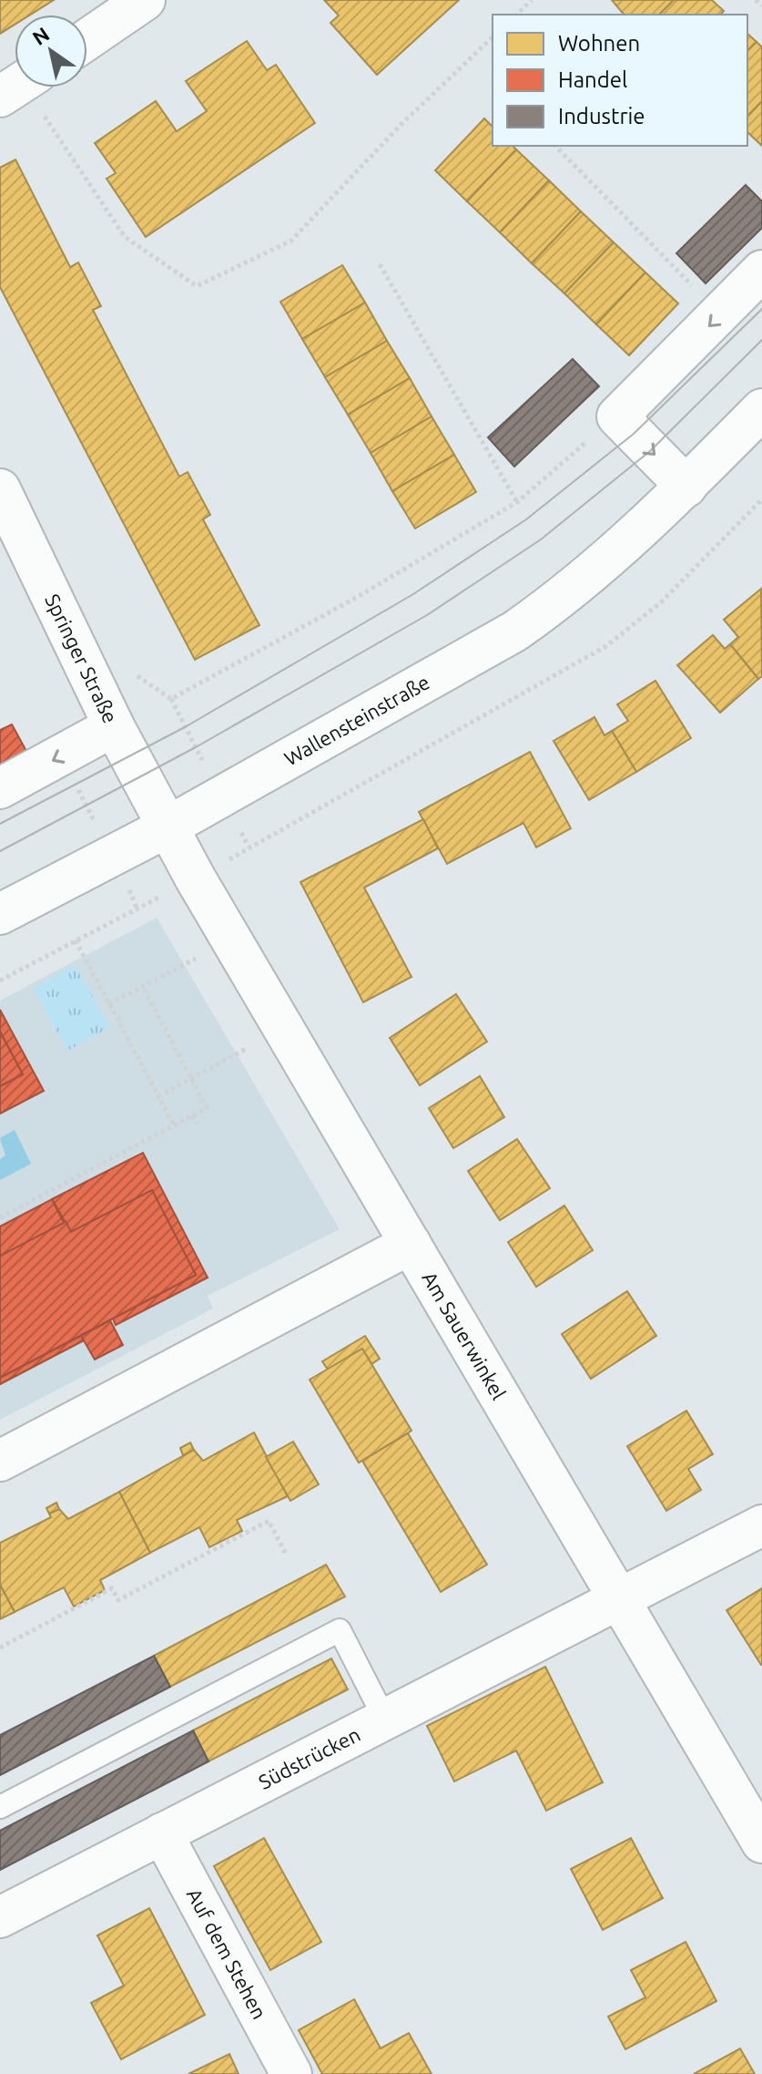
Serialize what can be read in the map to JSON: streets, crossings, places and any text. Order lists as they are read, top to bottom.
{
  "streets": {
    "street": [
      "Springer Straße",
      "Wallensteinstraße",
      "Am Sauerwinkel",
      "Südstrücken",
      "Auf dem Stehen"
    ]
  },
  "crossings": [
    ["Springer Straße", "Wallensteinstraße"],
    ["Springer Straße", "Am Sauerwinkel"],
    ["Wallensteinstraße", "Am Sauerwinkel"],
    ["Am Sauerwinkel", "Südstrücken"],
    ["Südstrücken", "Auf dem Stehen"]
  ],
  "legend": ["Wohnen", "Handel", "Industrie"],
  "north": "top left"
}
